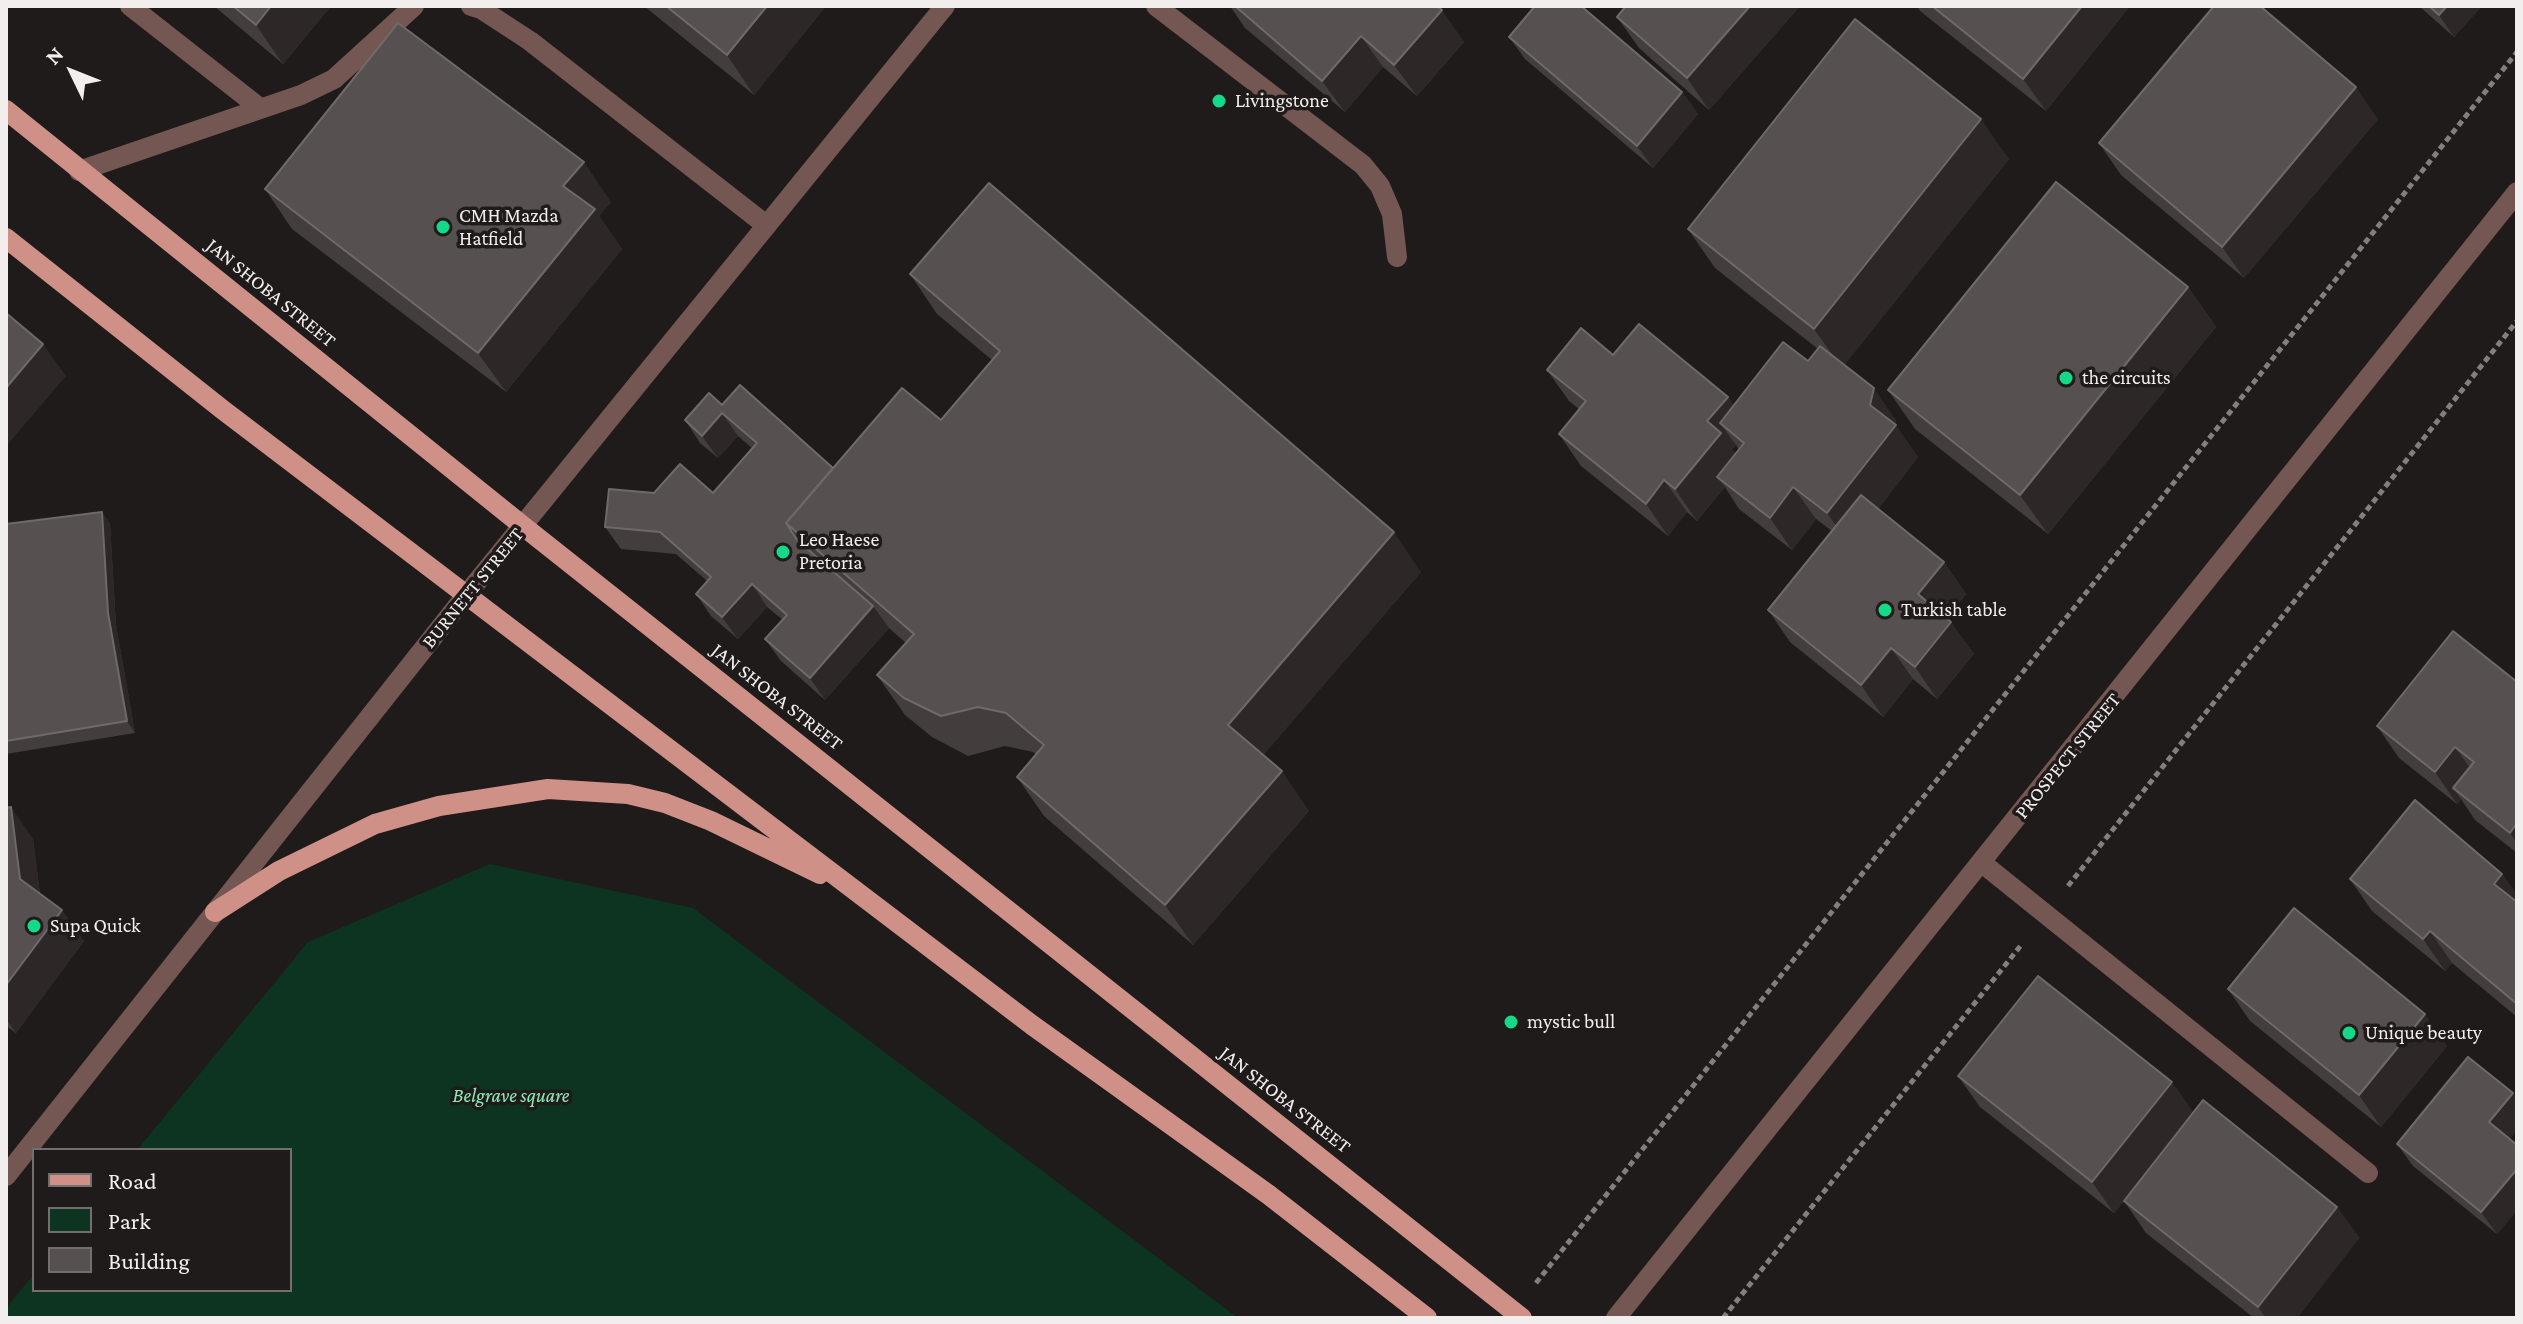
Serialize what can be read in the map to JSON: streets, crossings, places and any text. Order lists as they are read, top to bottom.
{
  "streets": {
    "main road": ["JAN SHOBA STREET"],
    "street": ["BURNETT STREET", "PROSPECT STREET"]
  },
  "crossings": [
    ["JAN SHOBA STREET", "BURNETT STREET"]
  ],
  "parks": ["Belgrave square"],
  "places": [
    "Livingstone",
    "CMH Mazda Hatfield",
    "the circuits",
    "Leo Haese Pretoria",
    "Turkish table",
    "Supa Quick",
    "mystic bull",
    "Unique beauty"
  ],
  "legend": ["Road", "Park", "Building"],
  "north": "top left"
}
